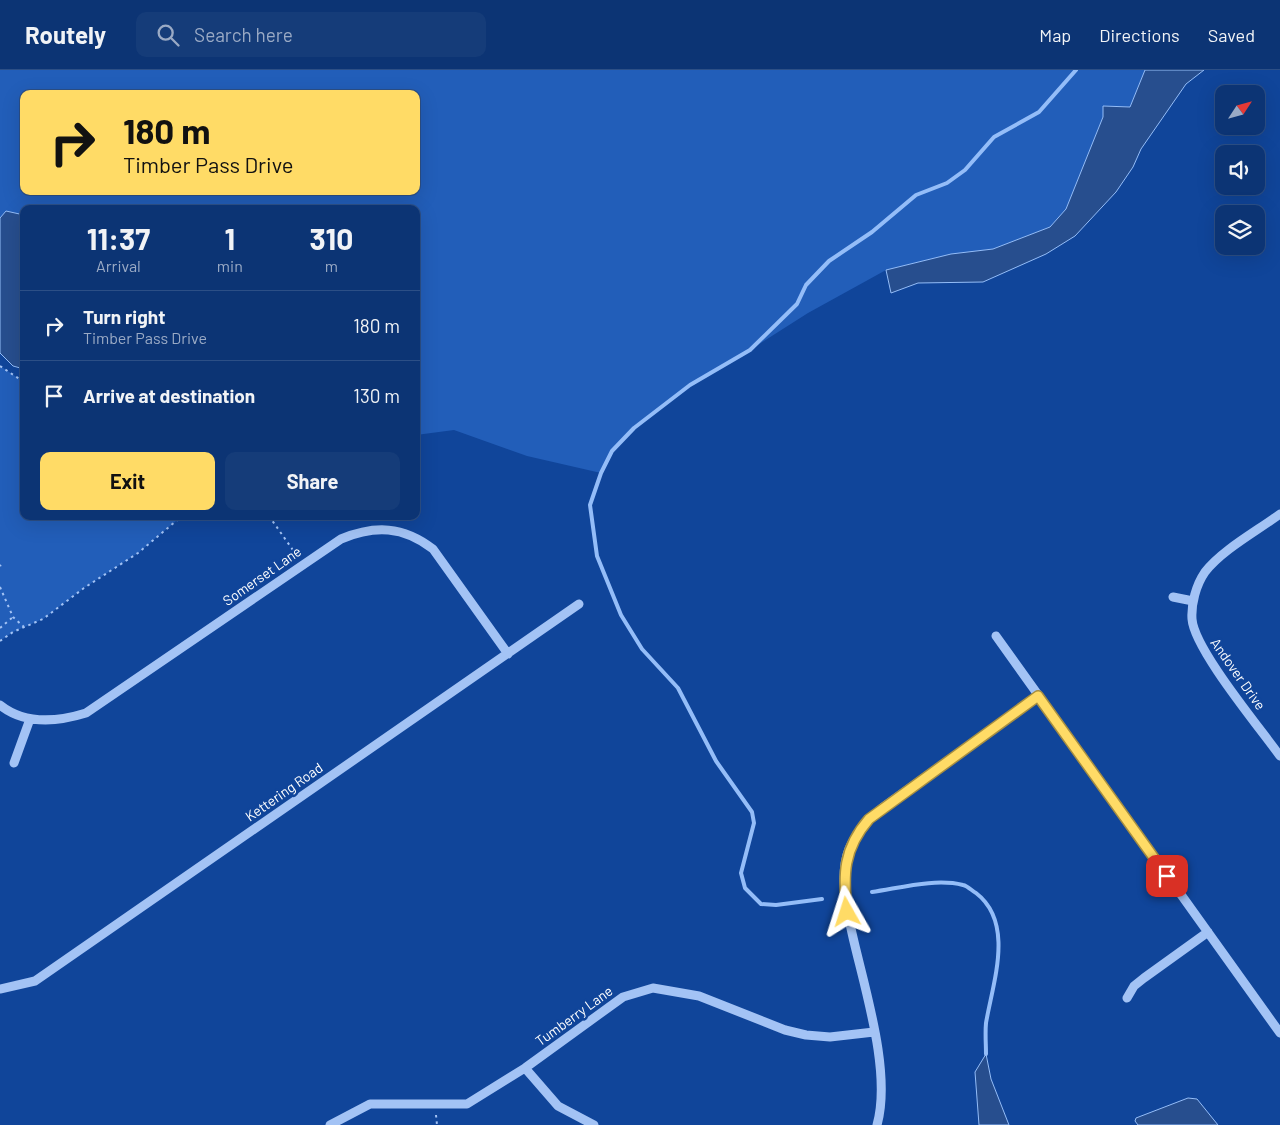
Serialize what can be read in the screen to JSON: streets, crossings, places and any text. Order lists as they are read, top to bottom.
{
  "streets": {
    "street": [
      "Somerset Lane",
      "Andover Drive",
      "Kettering Road",
      "Tumberry Lane"
    ]
  },
  "crossings": [
    ["Somerset Lane", "Kettering Road"]
  ],
  "north": "top right",
  "page": {
    "header": "Routely",
    "search": "Search here",
    "nav": ["Map", "Directions", "Saved"],
    "turn": ["180 m", "Timber Pass Drive"],
    "eta": [
      "11:37",
      "Arrival",
      "1",
      "min",
      "310",
      "m"
    ],
    "list": [
      {
        "name": "Turn right",
        "note": "Timber Pass Drive",
        "value": "180 m"
      },
      {
        "name": "Arrive at destination",
        "value": "130 m"
      }
    ],
    "buttons": ["Exit", "Share"]
  }
}
